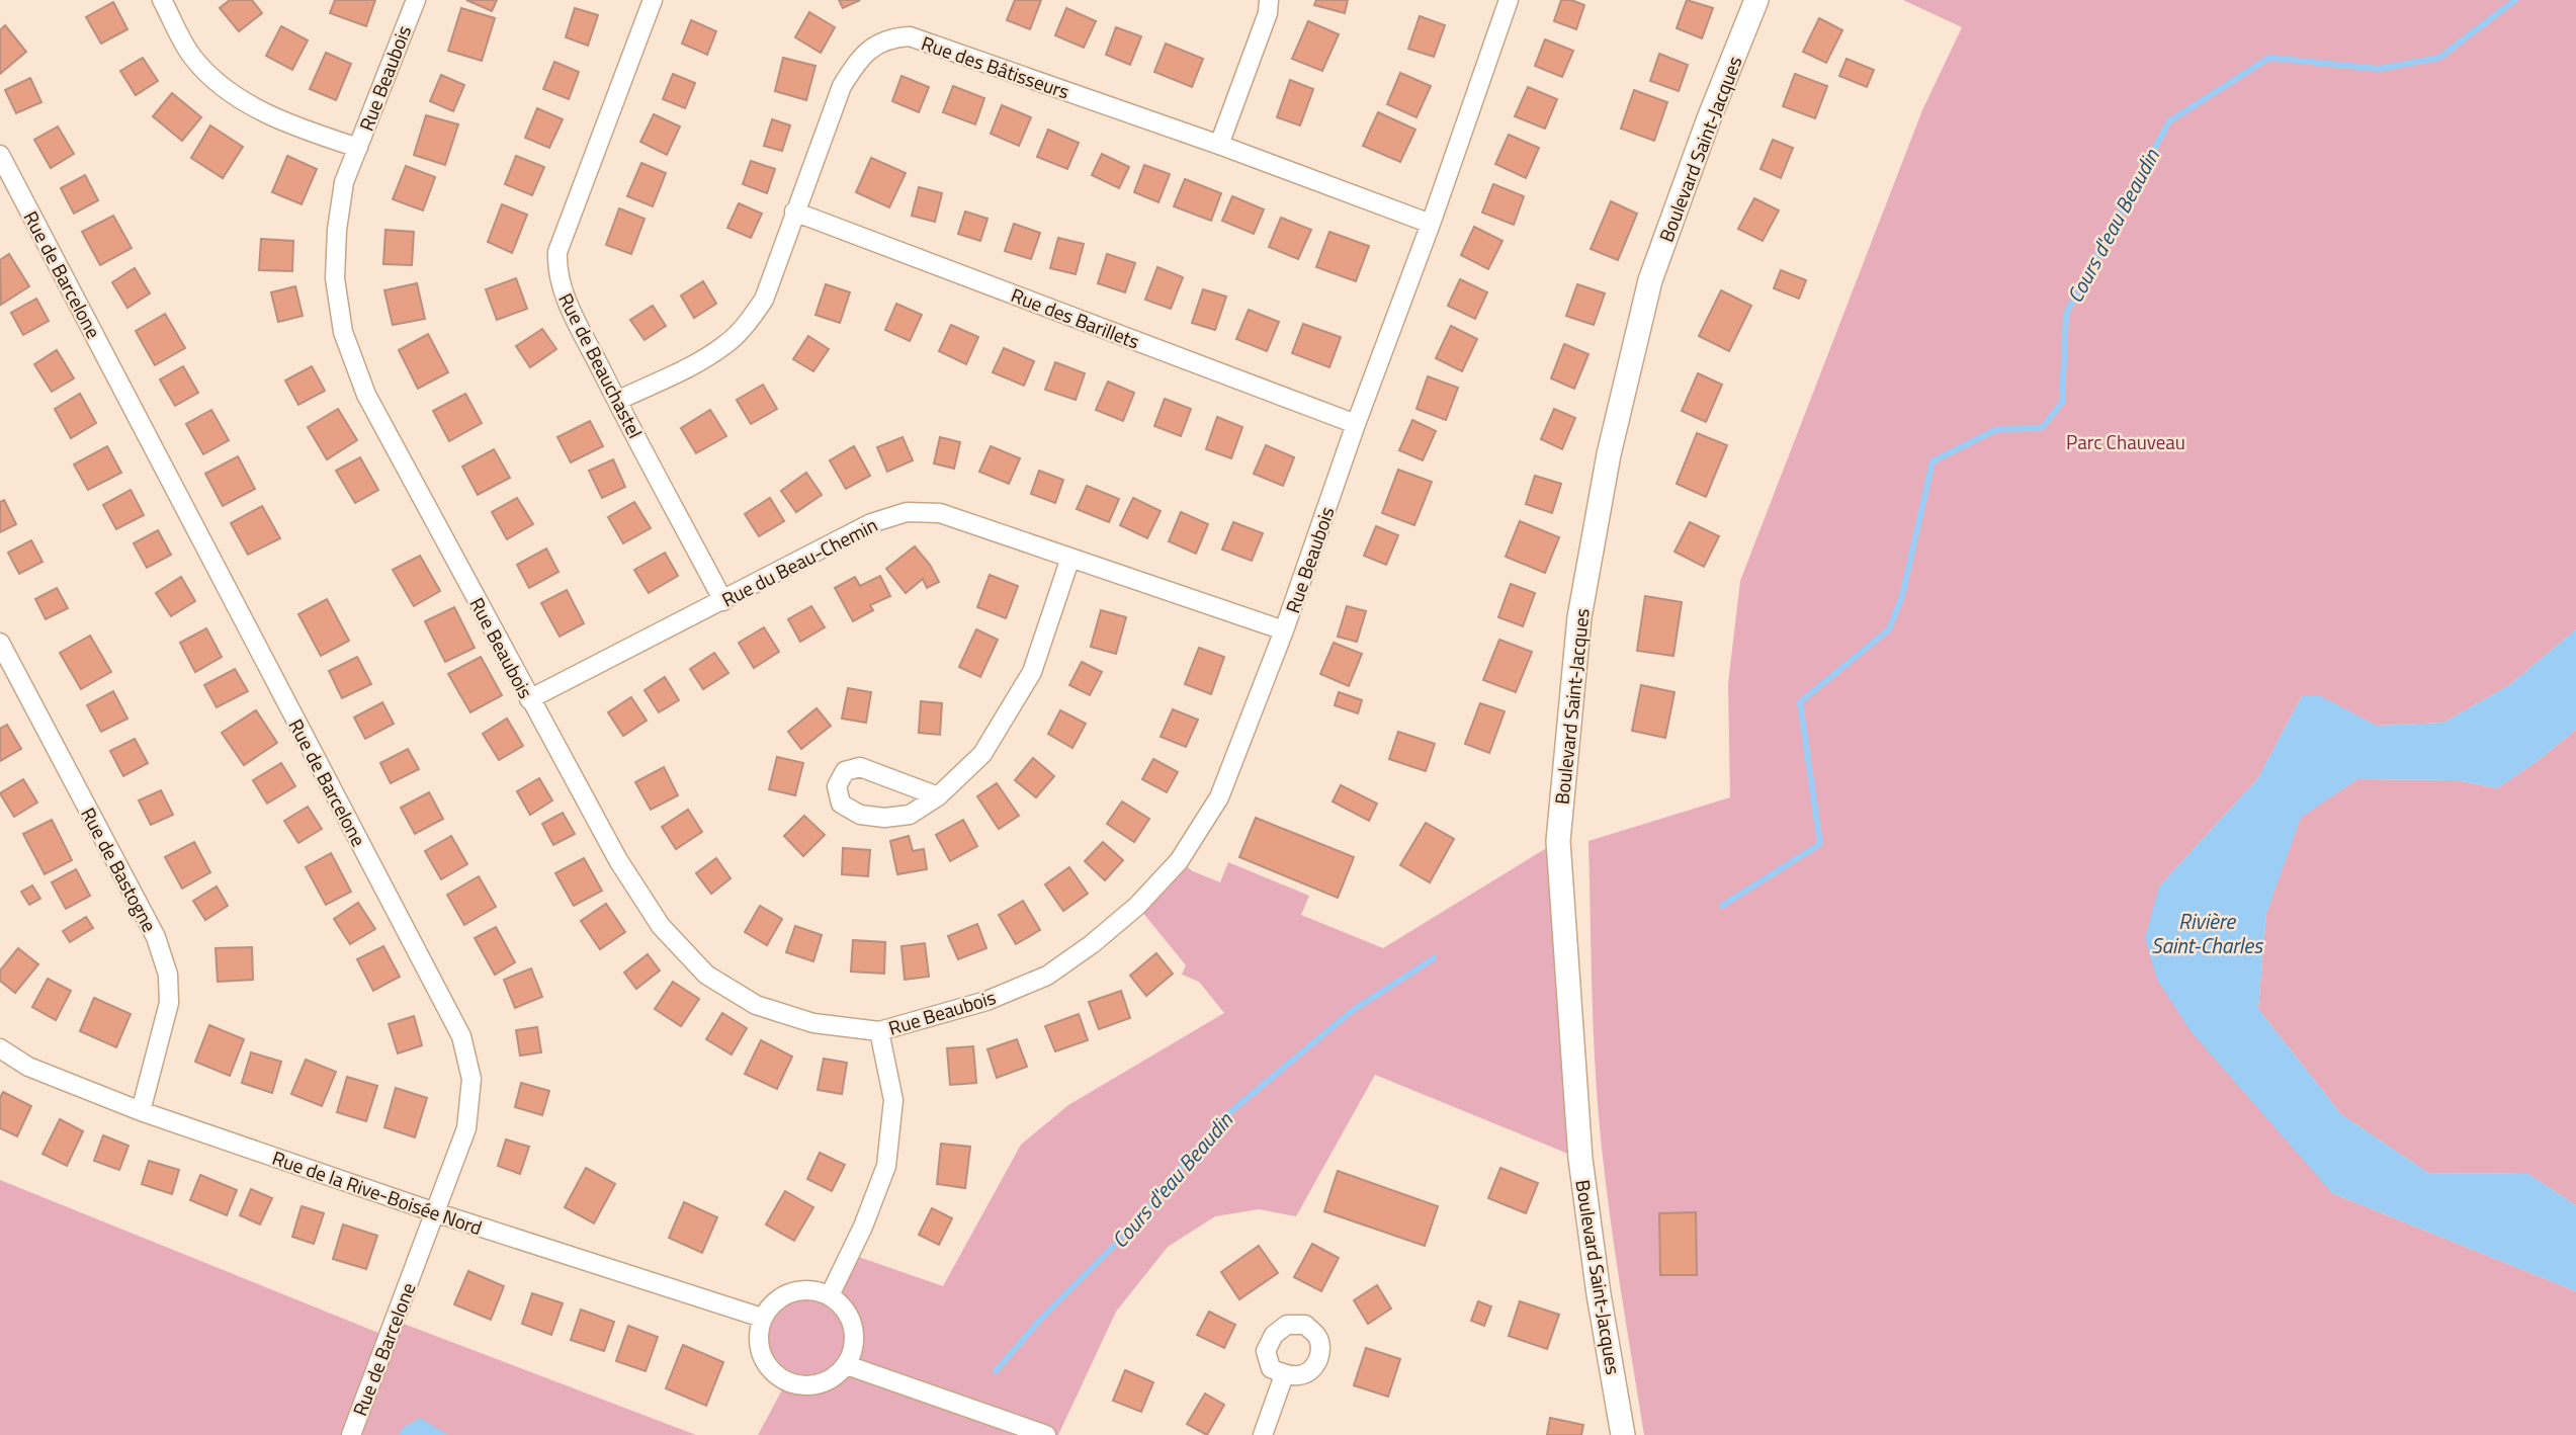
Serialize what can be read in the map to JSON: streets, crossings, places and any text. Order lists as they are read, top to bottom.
{
  "streets": {
    "street": [
      "Rue des Bâtisseurs",
      "Rue Beaubois",
      "Boulevard Saint-Jacques",
      "Rue de Barcelone",
      "Rue des Barillets",
      "Rue de Beauchastel",
      "Rue du Beau-Chemin",
      "Rue de Bastogne",
      "Rue de la Rive-Boisée Nord"
    ]
  },
  "crossings": [
    ["Rue des Bâtisseurs", "Rue Beaubois"],
    ["Rue des Bâtisseurs", "Rue des Barillets"],
    ["Rue des Bâtisseurs", "Rue de Beauchastel"],
    ["Rue Beaubois", "Rue des Barillets"],
    ["Rue Beaubois", "Rue du Beau-Chemin"],
    ["Rue de Barcelone", "Rue de la Rive-Boisée Nord"],
    ["Rue de Beauchastel", "Rue du Beau-Chemin"],
    ["Rue de Bastogne", "Rue de la Rive-Boisée Nord"]
  ],
  "water": ["Cours d'eau Beaudin", "Rivière Saint-Charles"],
  "parks": ["Parc Chauveau"]
}
